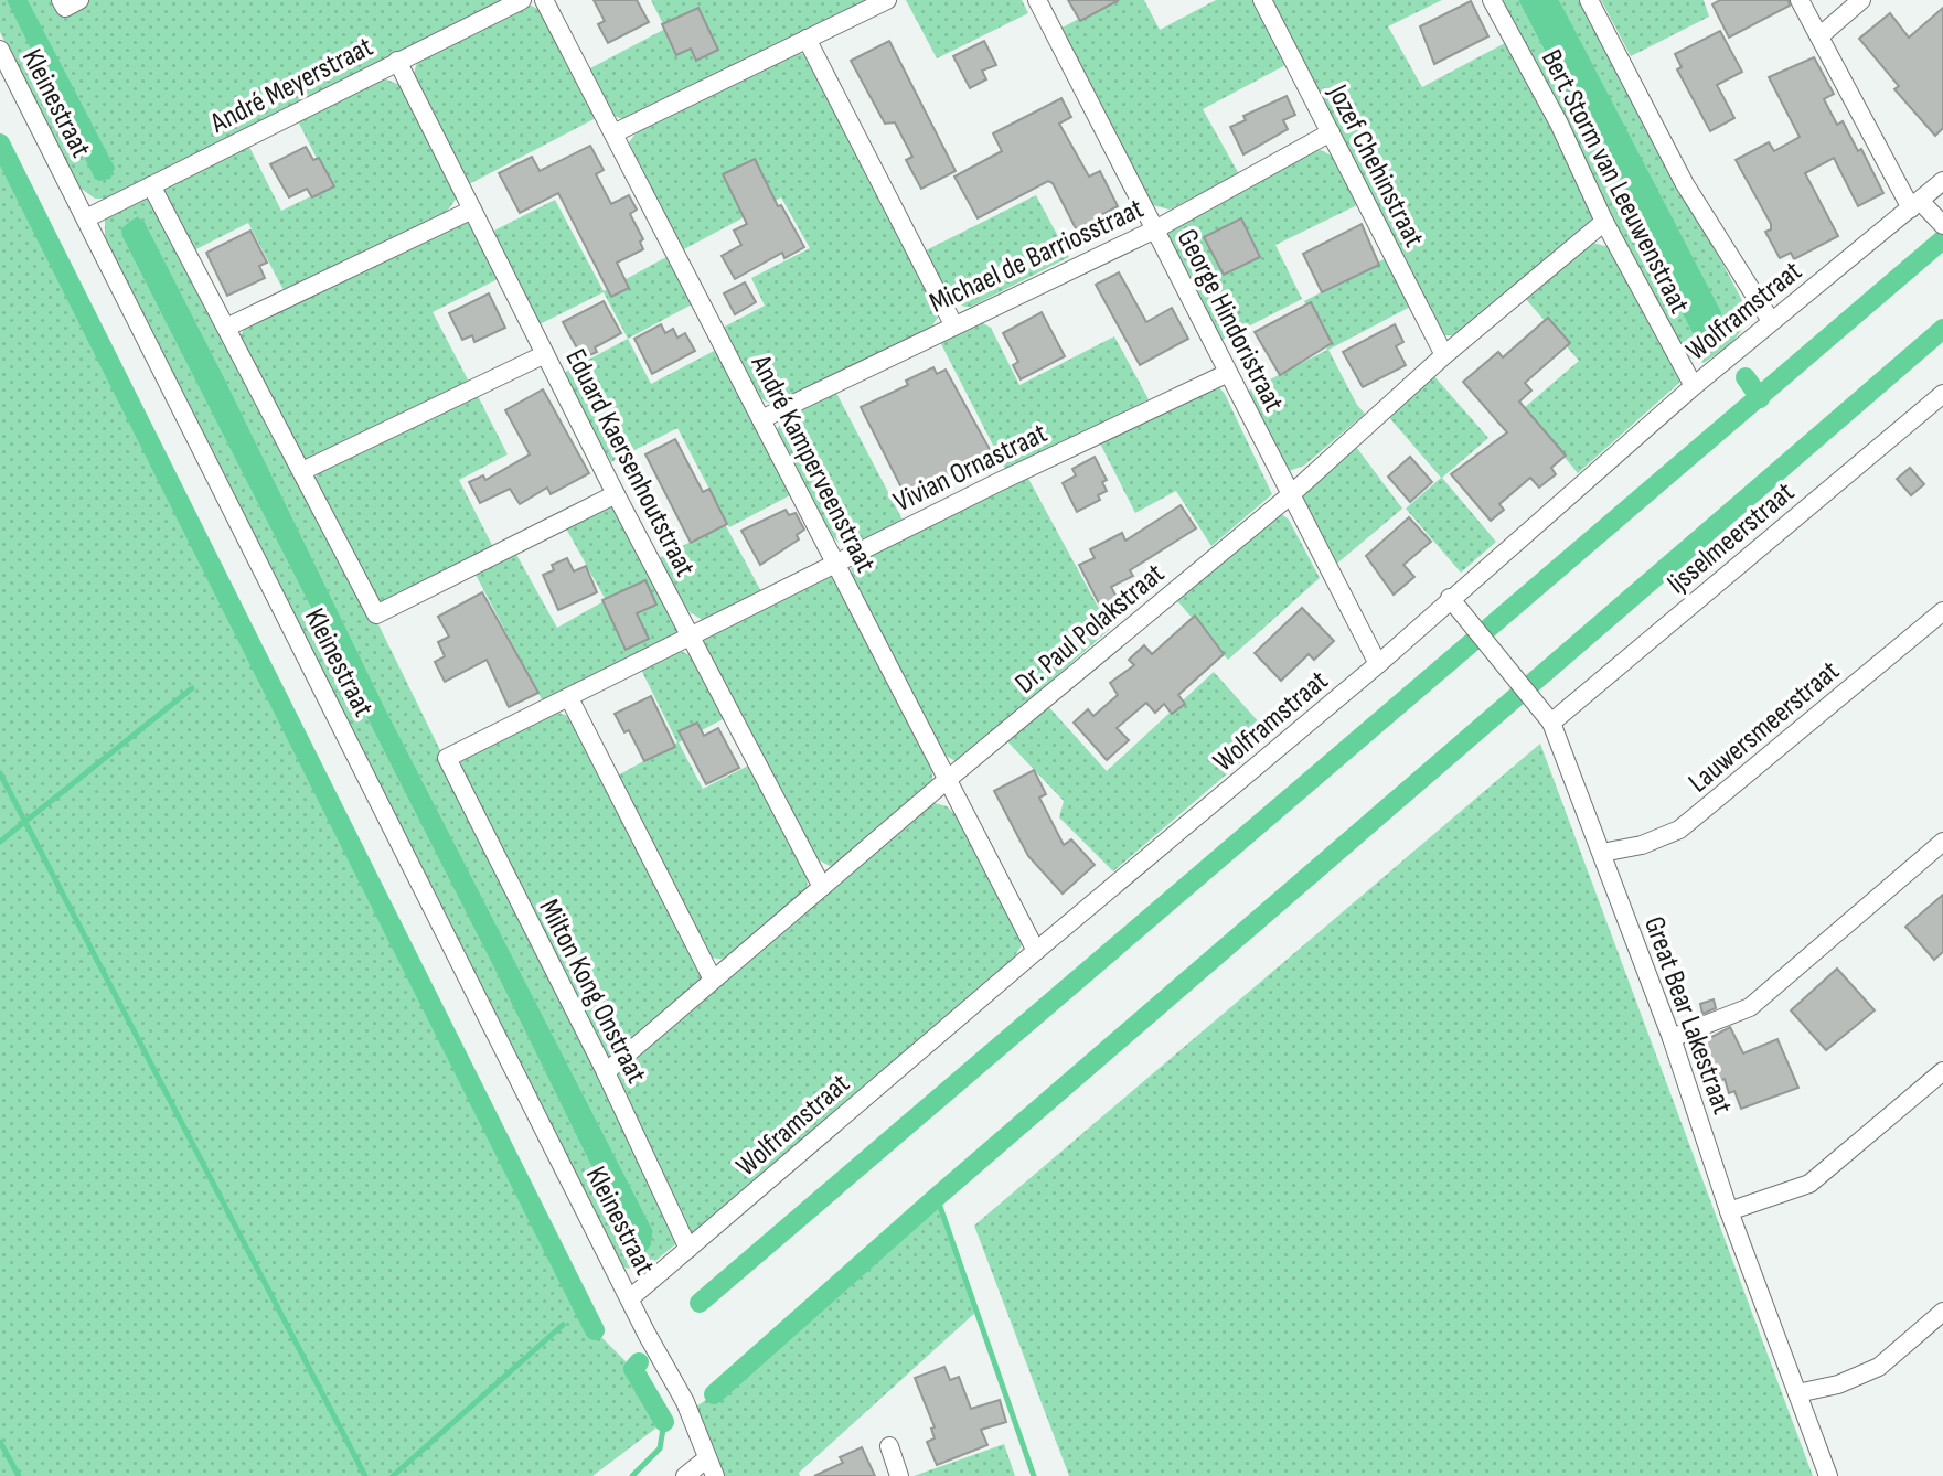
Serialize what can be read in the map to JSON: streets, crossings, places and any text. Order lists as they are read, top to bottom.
{
  "streets": {
    "street": [
      "André Meyerstraat",
      "Kleinestraat",
      "Jozef Chehinstraat",
      "Bert Storm van Leeuwenstraat",
      "Michael de Barriosstraat",
      "Wolframstraat",
      "George Hindoristraat",
      "Eduard Kaersenhoutstraat",
      "André Kamperveenstraat",
      "Vivian Ornastraat",
      "Ijsselmeerstraat",
      "Dr. Paul Polakstraat",
      "Lauwersmeerstraat",
      "Milton Kong Onstraat",
      "Great Bear Lakestraat"
    ]
  },
  "crossings": [
    ["André Meyerstraat", "Kleinestraat"],
    ["André Meyerstraat", "Eduard Kaersenhoutstraat"],
    ["Kleinestraat", "Wolframstraat"],
    ["Jozef Chehinstraat", "Michael de Barriosstraat"],
    ["Jozef Chehinstraat", "Dr. Paul Polakstraat"],
    ["Bert Storm van Leeuwenstraat", "Wolframstraat"],
    ["Bert Storm van Leeuwenstraat", "Dr. Paul Polakstraat"],
    ["Michael de Barriosstraat", "George Hindoristraat"],
    ["Michael de Barriosstraat", "André Kamperveenstraat"],
    ["Wolframstraat", "George Hindoristraat"],
    ["Wolframstraat", "André Kamperveenstraat"],
    ["Wolframstraat", "Milton Kong Onstraat"],
    ["Wolframstraat", "Great Bear Lakestraat"],
    ["George Hindoristraat", "Vivian Ornastraat"],
    ["George Hindoristraat", "Dr. Paul Polakstraat"],
    ["Eduard Kaersenhoutstraat", "Vivian Ornastraat"],
    ["Eduard Kaersenhoutstraat", "Dr. Paul Polakstraat"],
    ["André Kamperveenstraat", "Vivian Ornastraat"],
    ["André Kamperveenstraat", "Dr. Paul Polakstraat"],
    ["Vivian Ornastraat", "Milton Kong Onstraat"],
    ["Ijsselmeerstraat", "Great Bear Lakestraat"],
    ["Dr. Paul Polakstraat", "Milton Kong Onstraat"],
    ["Lauwersmeerstraat", "Great Bear Lakestraat"]
  ]
}
